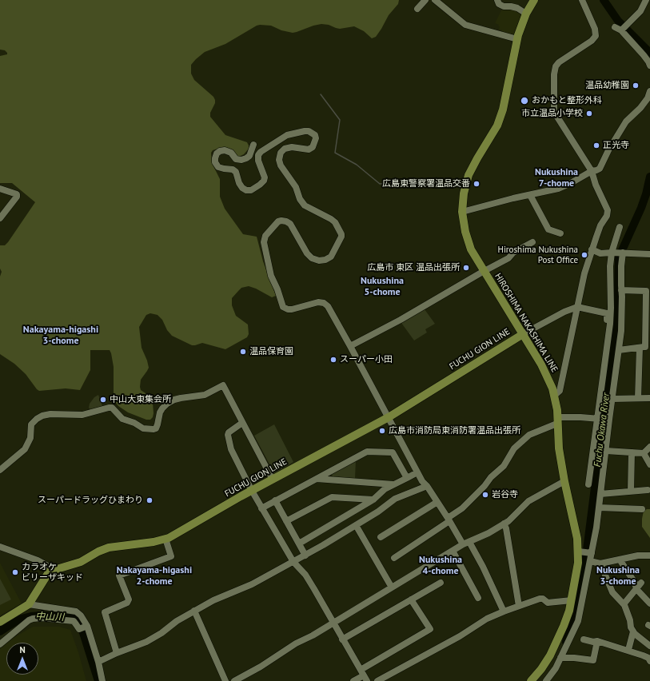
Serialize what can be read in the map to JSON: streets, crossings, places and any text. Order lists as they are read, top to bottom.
{
  "streets": {
    "main road": ["HIROSHIMA NAKASHIMA LINE", "FUCHU GION LINE"]
  },
  "crossings": [
    ["HIROSHIMA NAKASHIMA LINE", "FUCHU GION LINE"]
  ],
  "districts": [
    "Nukushina 7-chome",
    "Nukushina 5-chome",
    "Nakayama-higashi 3-chome",
    "Nukushina 4-chome",
    "Nakayama-higashi 2-chome",
    "Nukushina 3-chome"
  ],
  "water": ["Fuchu Okawa River", "中山川"],
  "places": [
    "温品幼稚園",
    "おかもと整形外科",
    "市立温品小学校",
    "正光寺",
    "広島東警察署温品交番",
    "Hiroshima Nukushina Post Office",
    "広島市 東区 温品出張所",
    "温品保育園",
    "スーパー小田",
    "中山大東集会所",
    "広島市消防局東消防署温品出張所",
    "岩谷寺",
    "スーパードラッグひまわり",
    "カラオケ ビリーザキッド"
  ],
  "north": "top"
}
